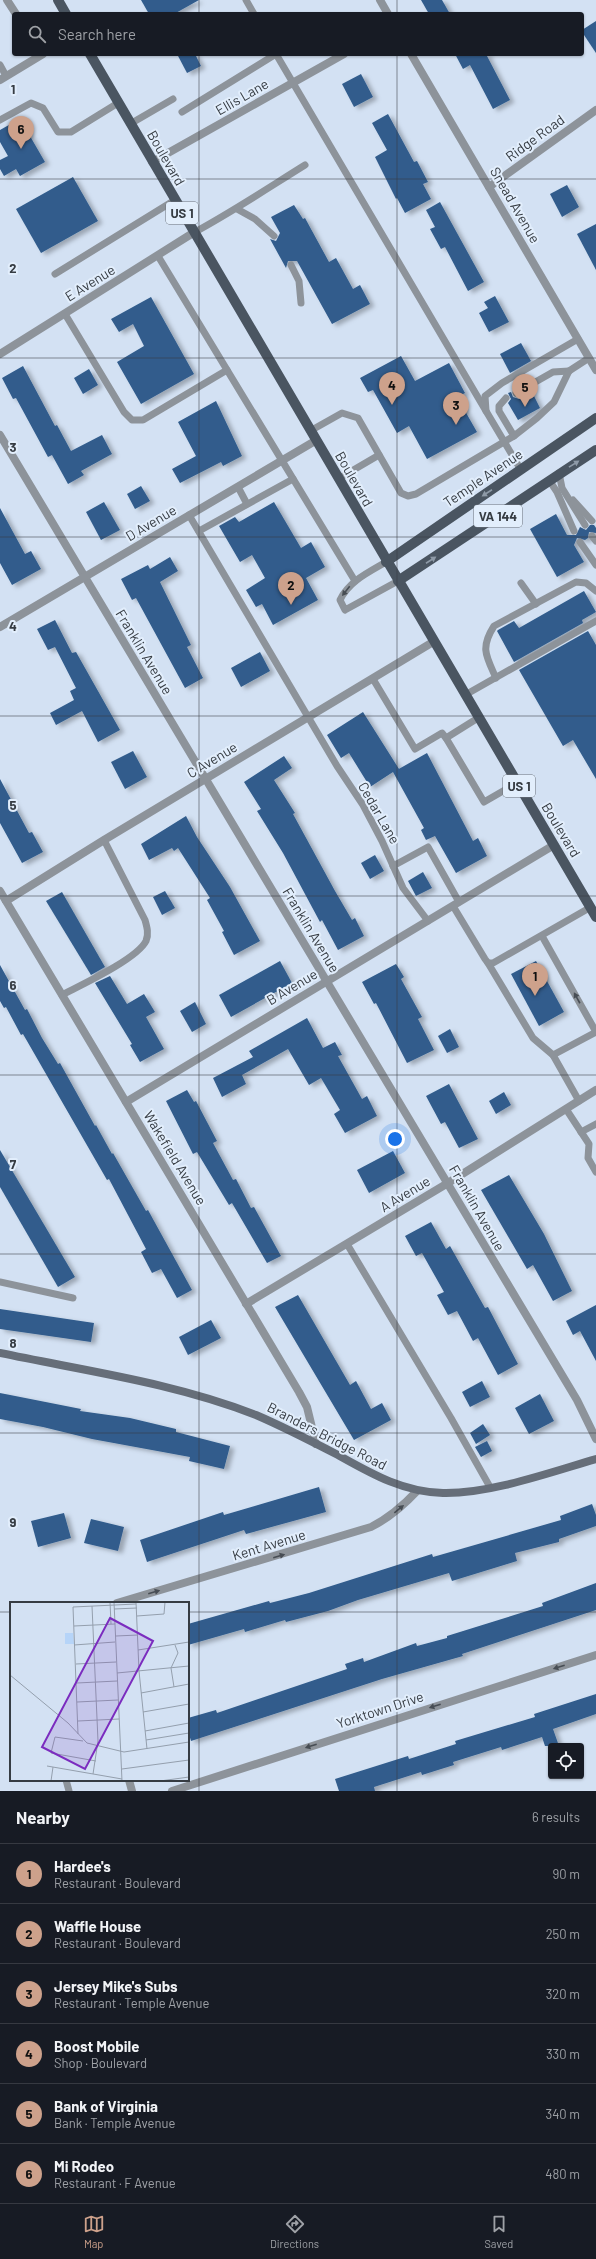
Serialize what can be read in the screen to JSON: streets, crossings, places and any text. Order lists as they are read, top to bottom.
{
  "streets": {
    "main road": [
      "Boulevard",
      "US 1",
      "Temple Avenue",
      "VA 144"
    ],
    "street": [
      "Ellis Lane",
      "Ridge Road",
      "Snead Avenue",
      "E Avenue",
      "D Avenue",
      "Franklin Avenue",
      "C Avenue",
      "B Avenue",
      "Wakefield Avenue",
      "A Avenue",
      "Branders Bridge Road",
      "Kent Avenue",
      "Yorktown Drive"
    ],
    "lane": ["Cedar Lane"]
  },
  "crossings": [
    ["Ellis Lane", "Boulevard"],
    ["Ridge Road", "Snead Avenue"],
    ["Boulevard", "E Avenue"],
    ["Boulevard", "Temple Avenue"],
    ["Boulevard", "VA 144"],
    ["Boulevard", "D Avenue"],
    ["Boulevard", "C Avenue"],
    ["Boulevard", "B Avenue"],
    ["D Avenue", "Franklin Avenue"],
    ["D Avenue", "Cedar Lane"],
    ["Franklin Avenue", "C Avenue"],
    ["Franklin Avenue", "B Avenue"],
    ["Franklin Avenue", "A Avenue"],
    ["C Avenue", "Cedar Lane"],
    ["C Avenue", "Wakefield Avenue"],
    ["Cedar Lane", "B Avenue"],
    ["B Avenue", "Wakefield Avenue"],
    ["Wakefield Avenue", "A Avenue"],
    ["Wakefield Avenue", "Branders Bridge Road"],
    ["Branders Bridge Road", "Kent Avenue"]
  ],
  "one_way": ["Kent Avenue", "Yorktown Drive"],
  "page": {
    "search": "Search here",
    "pins": [
      "6",
      "4",
      "5",
      "3",
      "2",
      "1"
    ],
    "heading": ["Nearby", "6 results"],
    "list": [
      {
        "mark": "1",
        "name": "Hardee's",
        "note": "Restaurant · Boulevard",
        "value": "90 m"
      },
      {
        "mark": "2",
        "name": "Waffle House",
        "note": "Restaurant · Boulevard",
        "value": "250 m"
      },
      {
        "mark": "3",
        "name": "Jersey Mike's Subs",
        "note": "Restaurant · Temple Avenue",
        "value": "320 m"
      },
      {
        "mark": "4",
        "name": "Boost Mobile",
        "note": "Shop · Boulevard",
        "value": "330 m"
      },
      {
        "mark": "5",
        "name": "Bank of Virginia",
        "note": "Bank · Temple Avenue",
        "value": "340 m"
      },
      {
        "mark": "6",
        "name": "Mi Rodeo",
        "note": "Restaurant · F Avenue",
        "value": "480 m"
      }
    ],
    "nav": ["Map", "Directions", "Saved"]
  },
  "grid": {
    "rows": [
      "1",
      "2",
      "3",
      "4",
      "5",
      "6",
      "7",
      "8",
      "9"
    ]
  }
}
